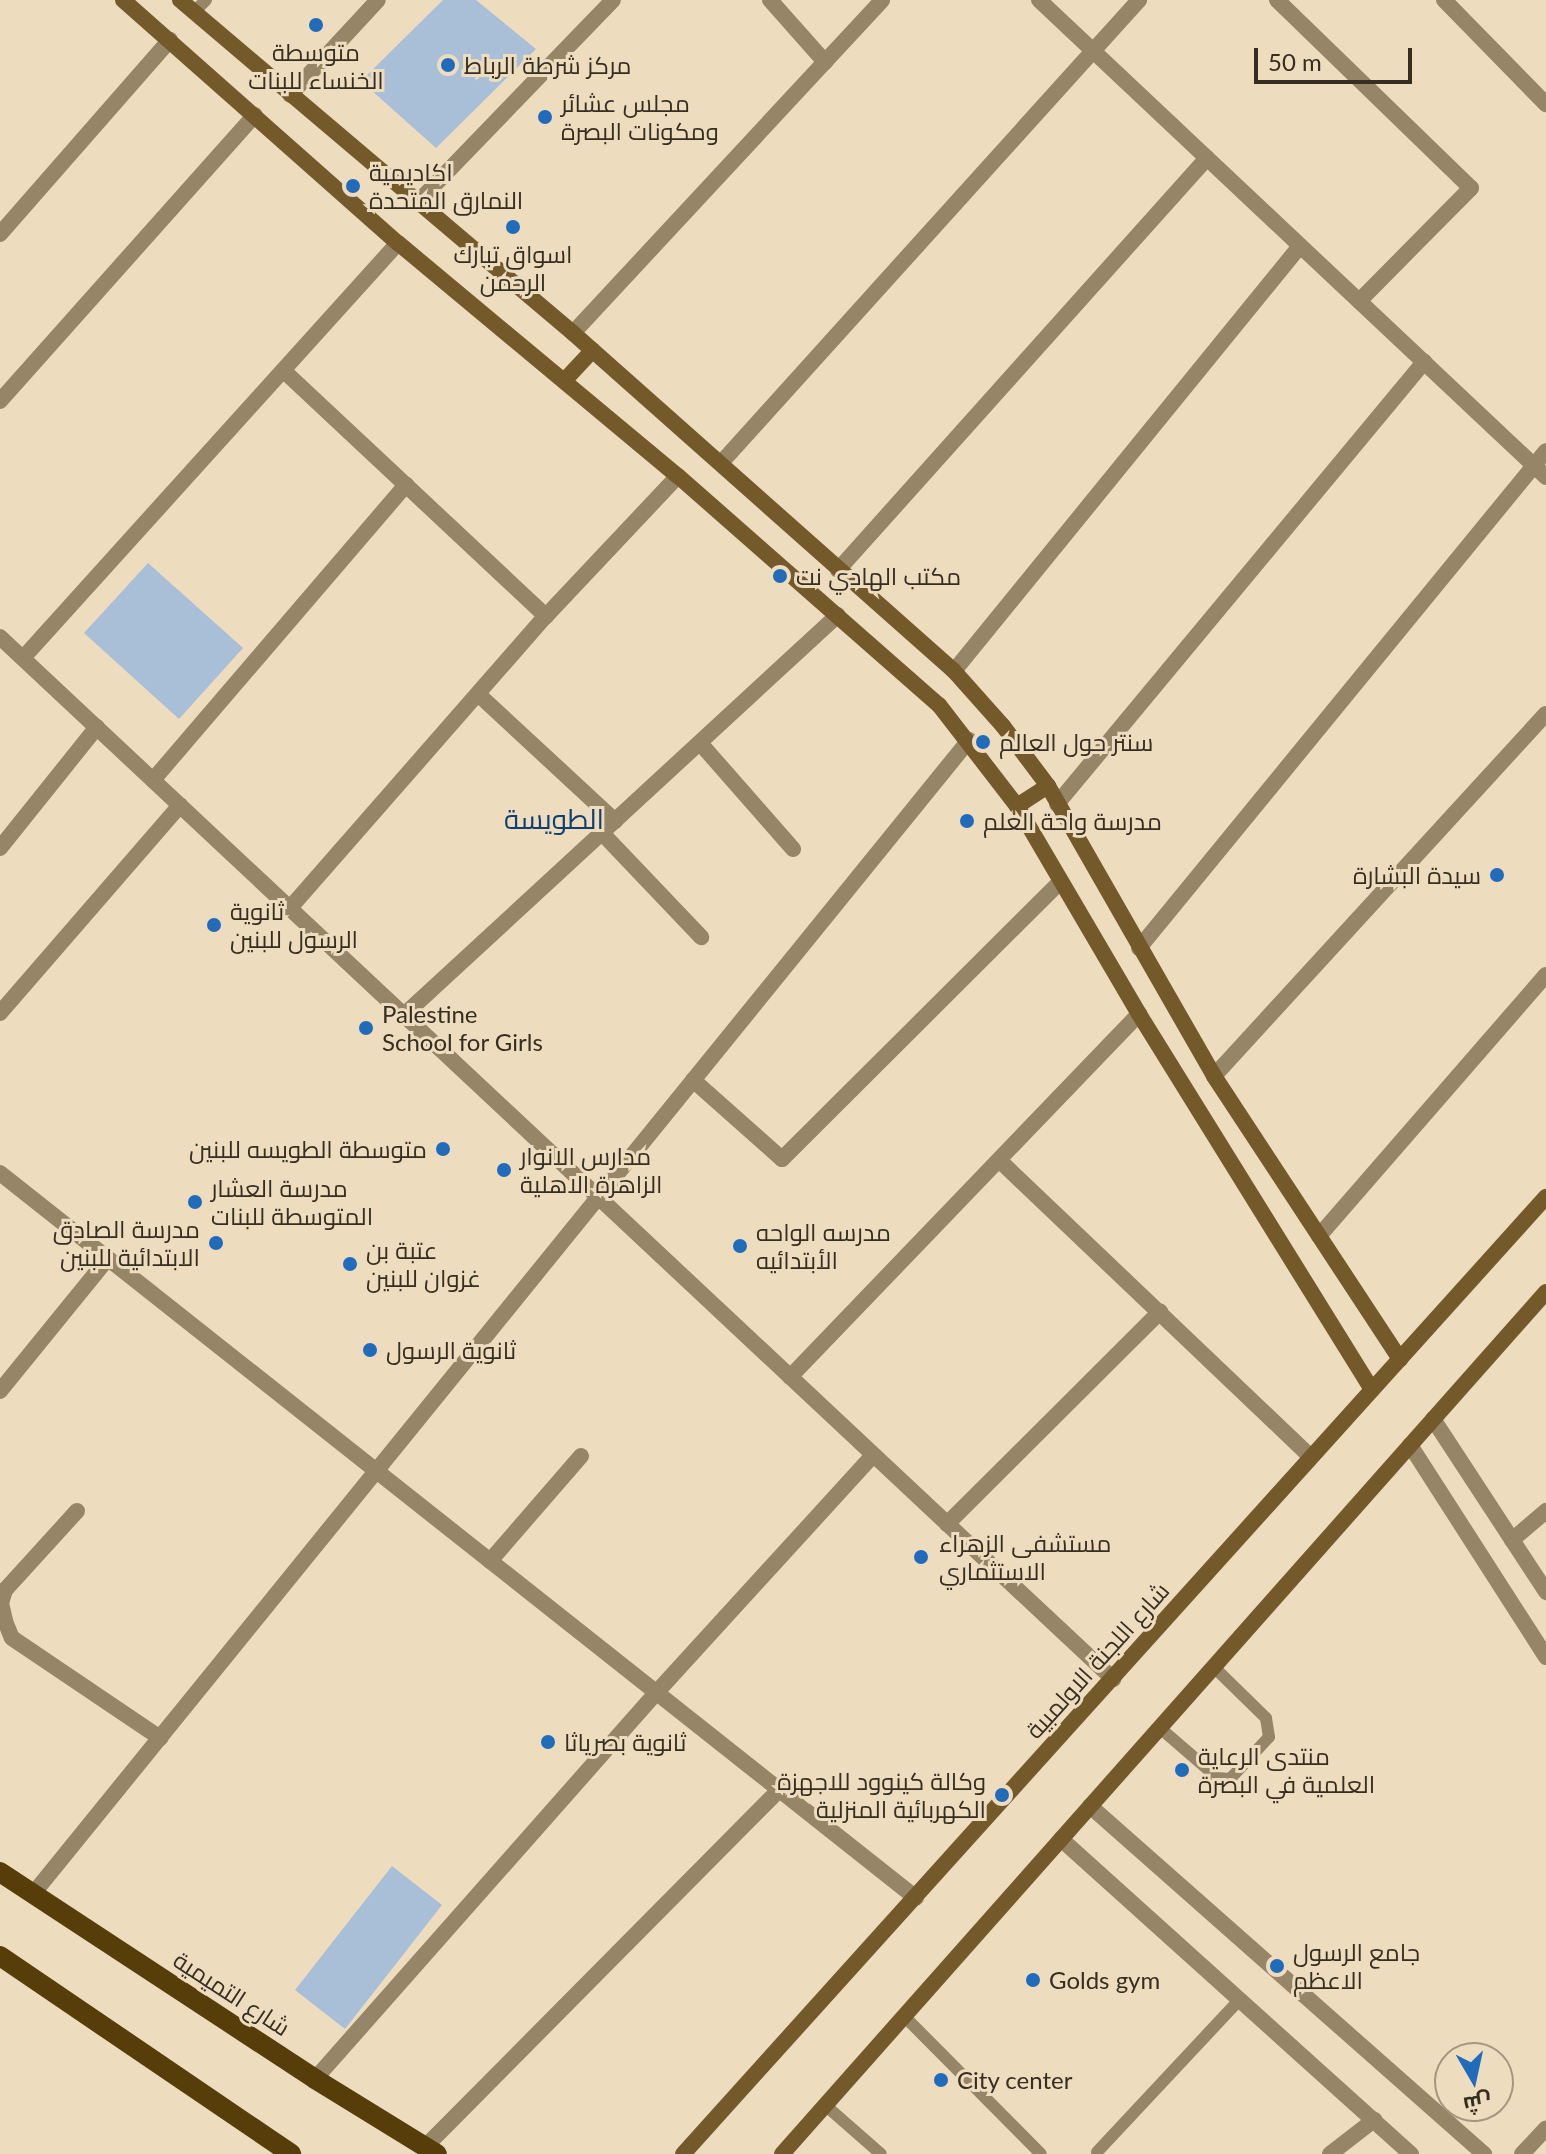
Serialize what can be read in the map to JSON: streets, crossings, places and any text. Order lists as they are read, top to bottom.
{
  "streets": {
    "main road": ["شارع اللجنة الاولمبية", "شارع التميمية"]
  },
  "districts": ["الطويسة"],
  "places": [
    "متوسطة الخنساء للبنات",
    "مركز شرطة الرباط",
    "مجلس عشائر ومكونات البصرة",
    "اكاديمية النمارق المتحدة",
    "اسواق تبارك الرحمن",
    "مكتب الهادي نت",
    "سنتر حول العالم",
    "مدرسة واحة العلم",
    "سيدة البشارة",
    "ثانوية الرسول للبنين",
    "Palestine School for Girls",
    "متوسطة الطويسه للبنين",
    "مدارس الانوار الزاهرة الاهلية",
    "مدرسة العشار المتوسطة للبنات",
    "مدرسة الصادق الابتدائية للبنين",
    "مدرسه الواحه الأبتدائيه",
    "عتبة بن غزوان للبنين",
    "ثانوية الرسول",
    "مستشفى الزهراء الاستثماري",
    "ثانوية بصرياثا",
    "منتدى الرعاية العلمية في البصرة",
    "وكالة كينوود للاجهزة الكهربائية المنزلية",
    "جامع الرسول الاعظم",
    "Golds gym",
    "City center"
  ],
  "scale_bar": "50 m",
  "north": "bottom"
}
